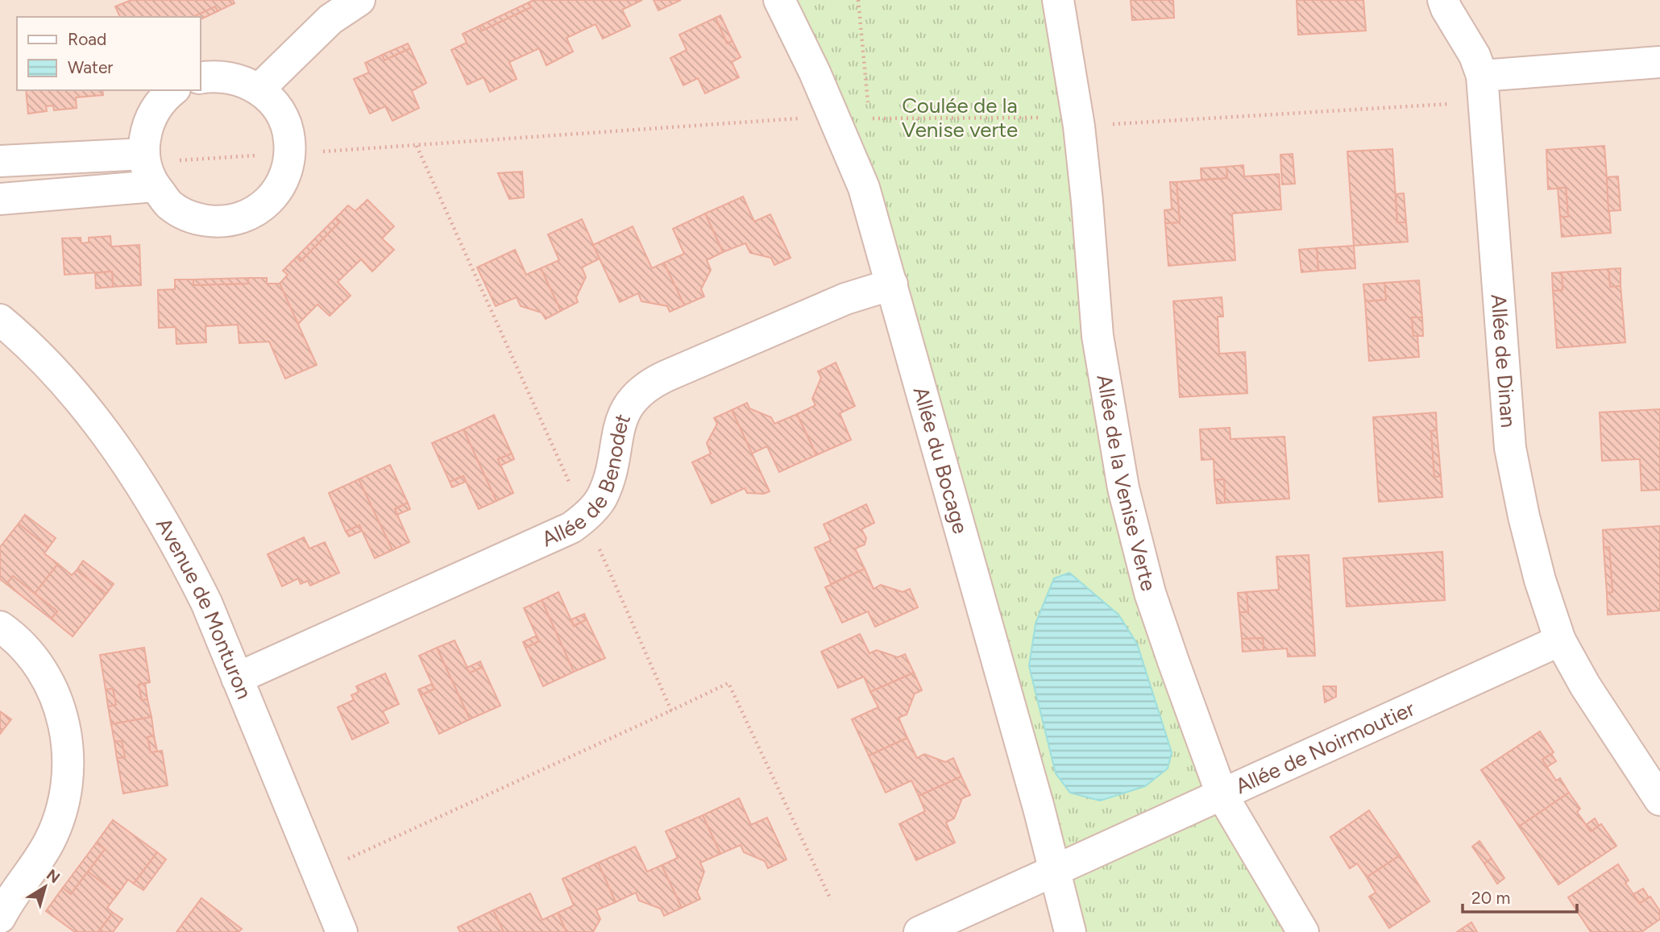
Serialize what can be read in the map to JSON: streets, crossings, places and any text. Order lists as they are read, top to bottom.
{
  "streets": {
    "street": [
      "Allée de Dinan",
      "Allée du Bocage",
      "Allée de Benodet",
      "Allée de la Venise Verte",
      "Avenue de Monturon",
      "Allée de Noirmoutier"
    ]
  },
  "crossings": [
    ["Allée de Dinan", "Allée de Noirmoutier"],
    ["Allée du Bocage", "Allée de Benodet"],
    ["Allée du Bocage", "Allée de Noirmoutier"],
    ["Allée de Benodet", "Avenue de Monturon"],
    ["Allée de la Venise Verte", "Allée de Noirmoutier"]
  ],
  "parks": ["Coulée de la Venise verte"],
  "legend": ["Road", "Water"],
  "scale_bar": "20 m",
  "north": "top right"
}
